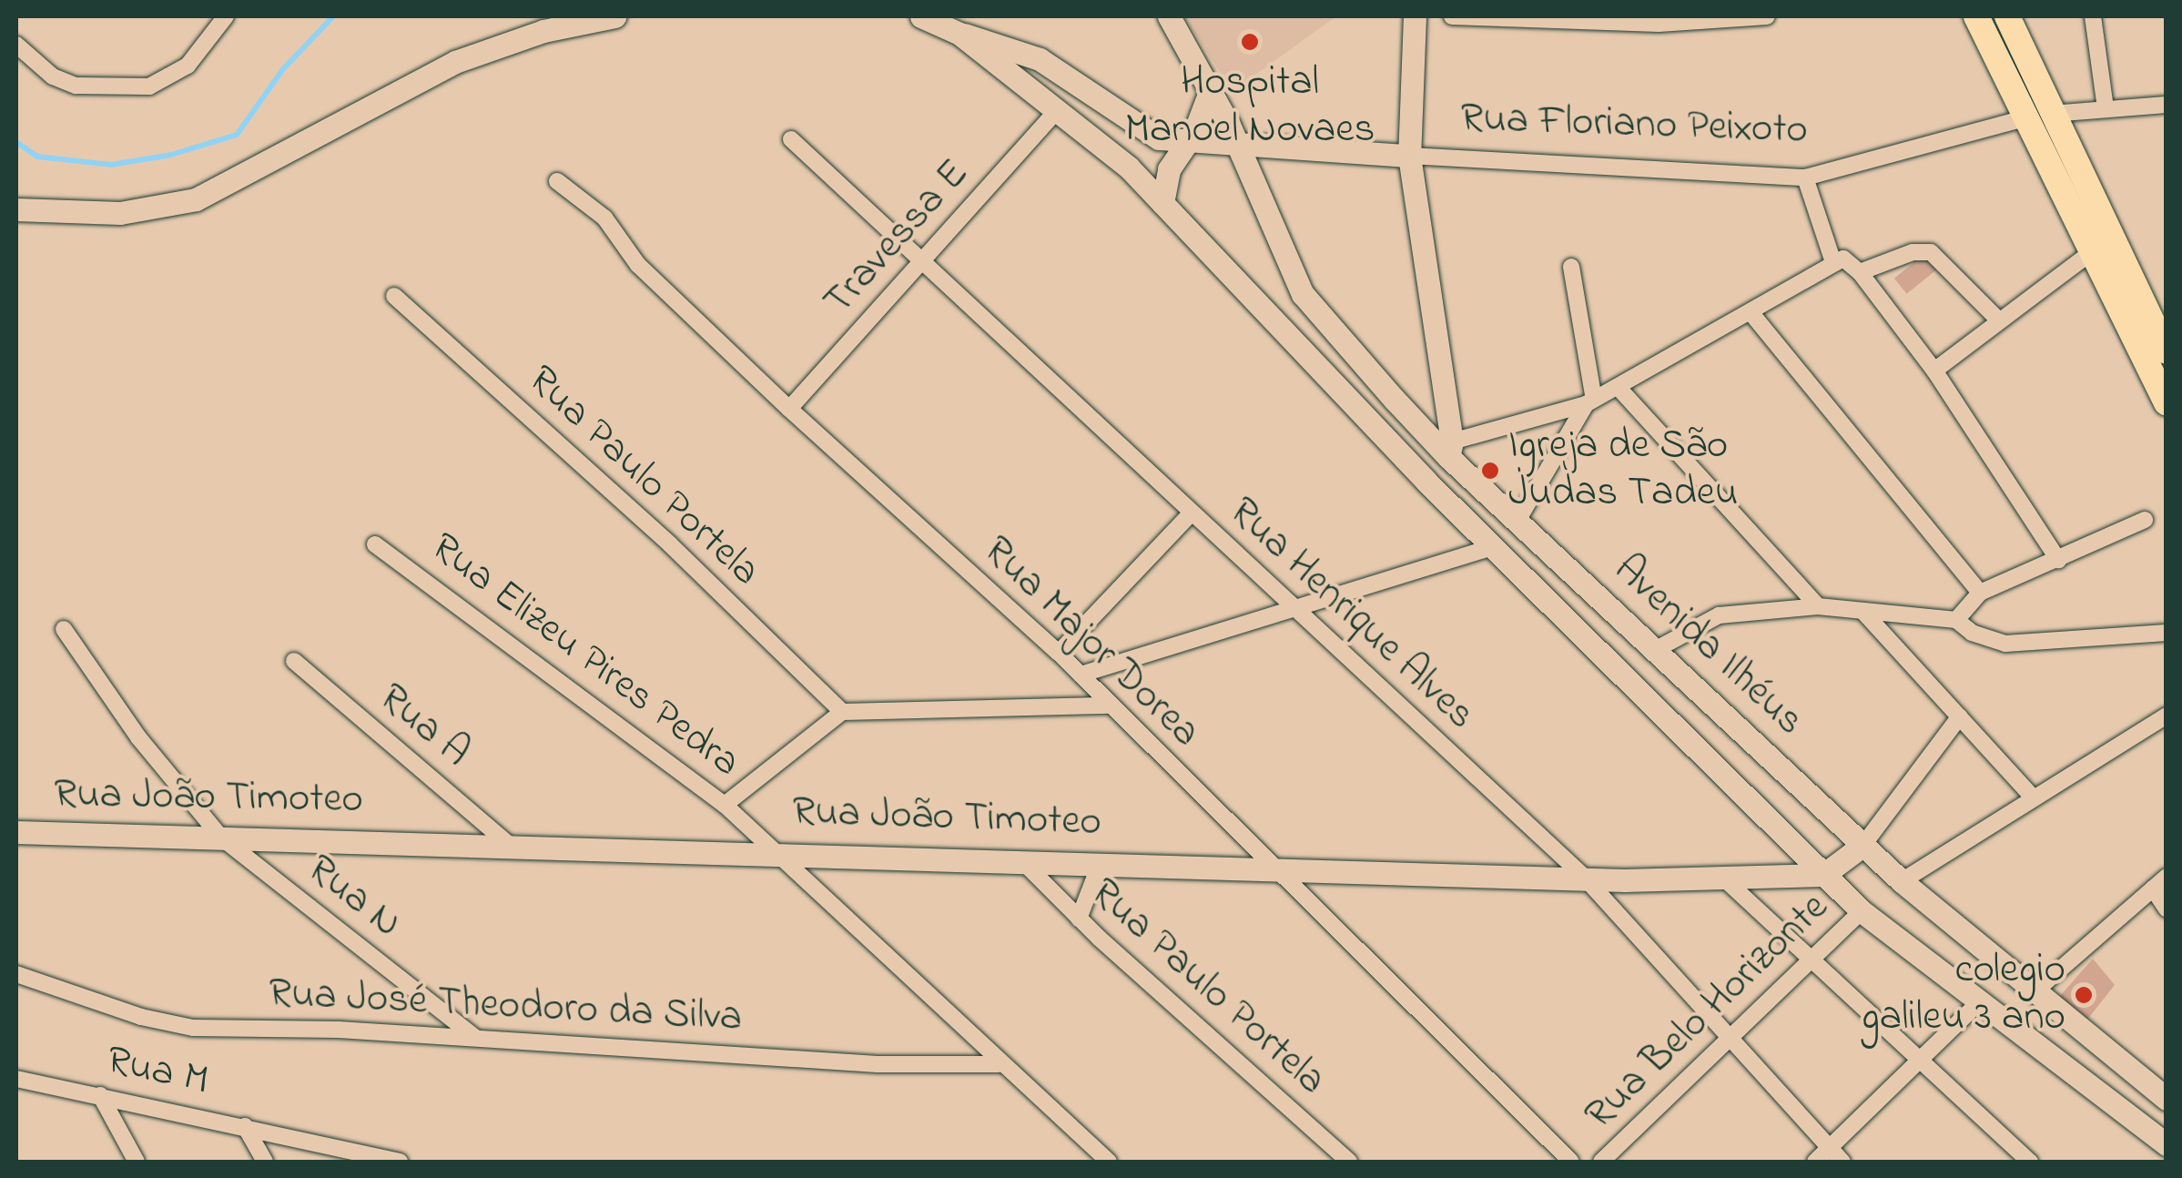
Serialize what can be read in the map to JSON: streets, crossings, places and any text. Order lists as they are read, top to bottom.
{
  "streets": {
    "main road": ["Rua Floriano Peixoto", "Avenida Ilhéus", "Rua João Timoteo"],
    "street": [
      "Travessa E",
      "Rua Paulo Portela",
      "Rua Henrique Alves",
      "Rua Major Dorea",
      "Rua Elizeu Pires Pedra",
      "Rua A",
      "Rua N",
      "Rua José Theodoro da Silva",
      "Rua Belo Horizonte",
      "Rua M"
    ]
  },
  "crossings": [
    ["Rua Floriano Peixoto", "Avenida Ilhéus"],
    ["Travessa E", "Rua Henrique Alves"],
    ["Travessa E", "Rua Major Dorea"],
    ["Travessa E", "Avenida Ilhéus"],
    ["Rua Paulo Portela", "Rua João Timoteo"],
    ["Rua Henrique Alves", "Rua João Timoteo"],
    ["Rua Henrique Alves", "Rua Belo Horizonte"],
    ["Rua Major Dorea", "Rua João Timoteo"],
    ["Avenida Ilhéus", "Rua João Timoteo"],
    ["Avenida Ilhéus", "Rua Belo Horizonte"],
    ["Rua Elizeu Pires Pedra", "Rua João Timoteo"],
    ["Rua Elizeu Pires Pedra", "Rua José Theodoro da Silva"],
    ["Rua A", "Rua João Timoteo"],
    ["Rua João Timoteo", "Rua N"],
    ["Rua N", "Rua José Theodoro da Silva"]
  ],
  "places": ["Hospital Manoel Novaes", "Igreja de São Judas Tadeu", "colegio galileu 3 ano"]
}
